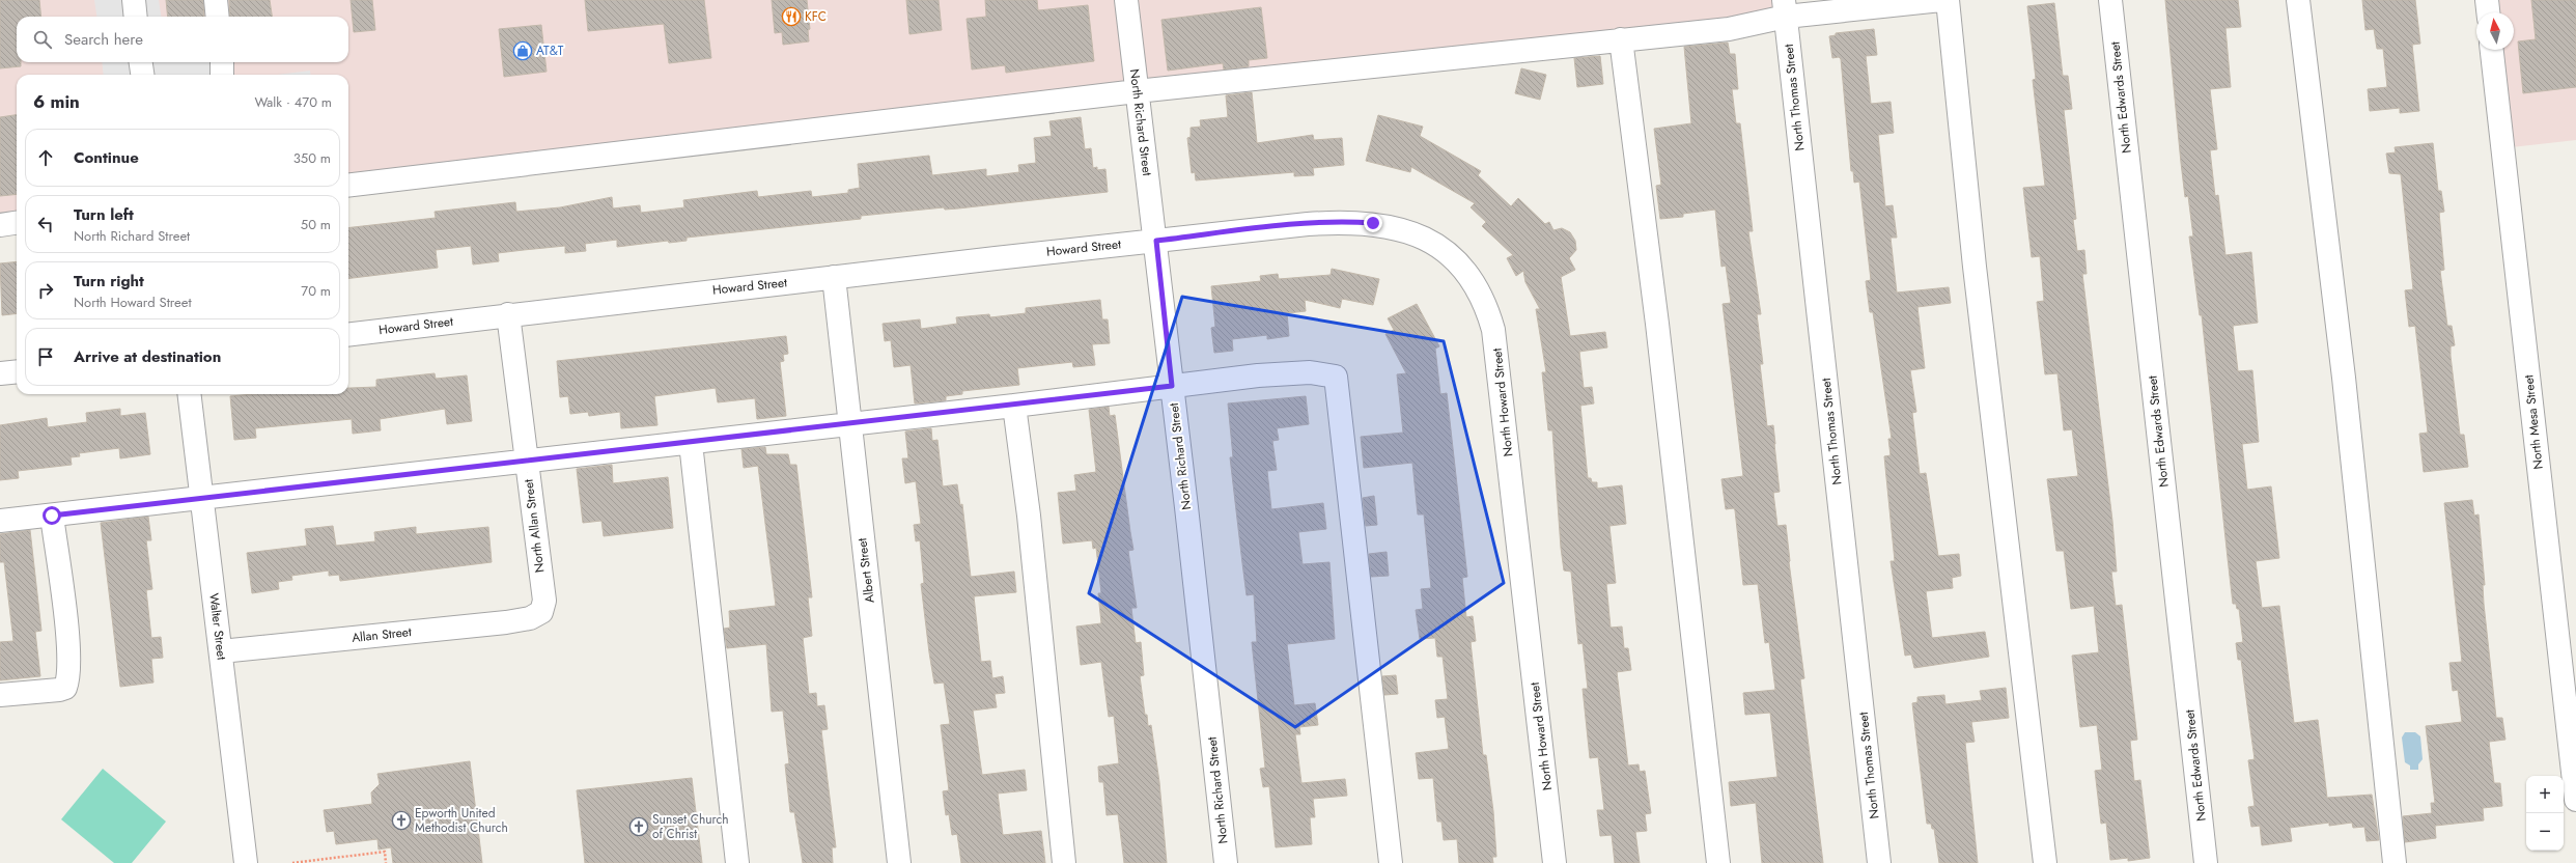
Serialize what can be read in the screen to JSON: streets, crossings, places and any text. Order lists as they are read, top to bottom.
{
  "streets": {
    "street": [
      "North Thomas Street",
      "North Edwards Street",
      "North Richard Street",
      "Howard Street",
      "North Howard Street",
      "North Mesa Street",
      "North Allan Street",
      "Albert Street",
      "Walter Street",
      "Allan Street"
    ]
  },
  "crossings": [
    ["North Richard Street", "Howard Street"],
    ["North Richard Street", "North Howard Street"],
    ["Howard Street", "North Howard Street"],
    ["Howard Street", "North Allan Street"],
    ["Howard Street", "Albert Street"],
    ["North Allan Street", "Allan Street"],
    ["Walter Street", "Allan Street"]
  ],
  "places": {
    "restaurant": ["KFC"],
    "shop": ["AT&T"],
    "church": ["Epworth United Methodist Church", "Sunset Church of Christ"]
  },
  "north": "top",
  "page": {
    "search": "Search here",
    "heading": ["6 min", "Walk · 470 m"],
    "list": [
      ["Continue", "350 m"],
      ["Turn left", "North Richard Street", "50 m"],
      ["Turn right", "North Howard Street", "70 m"],
      "Arrive at destination"
    ],
    "map_buttons": ["+", "−"]
  }
}
